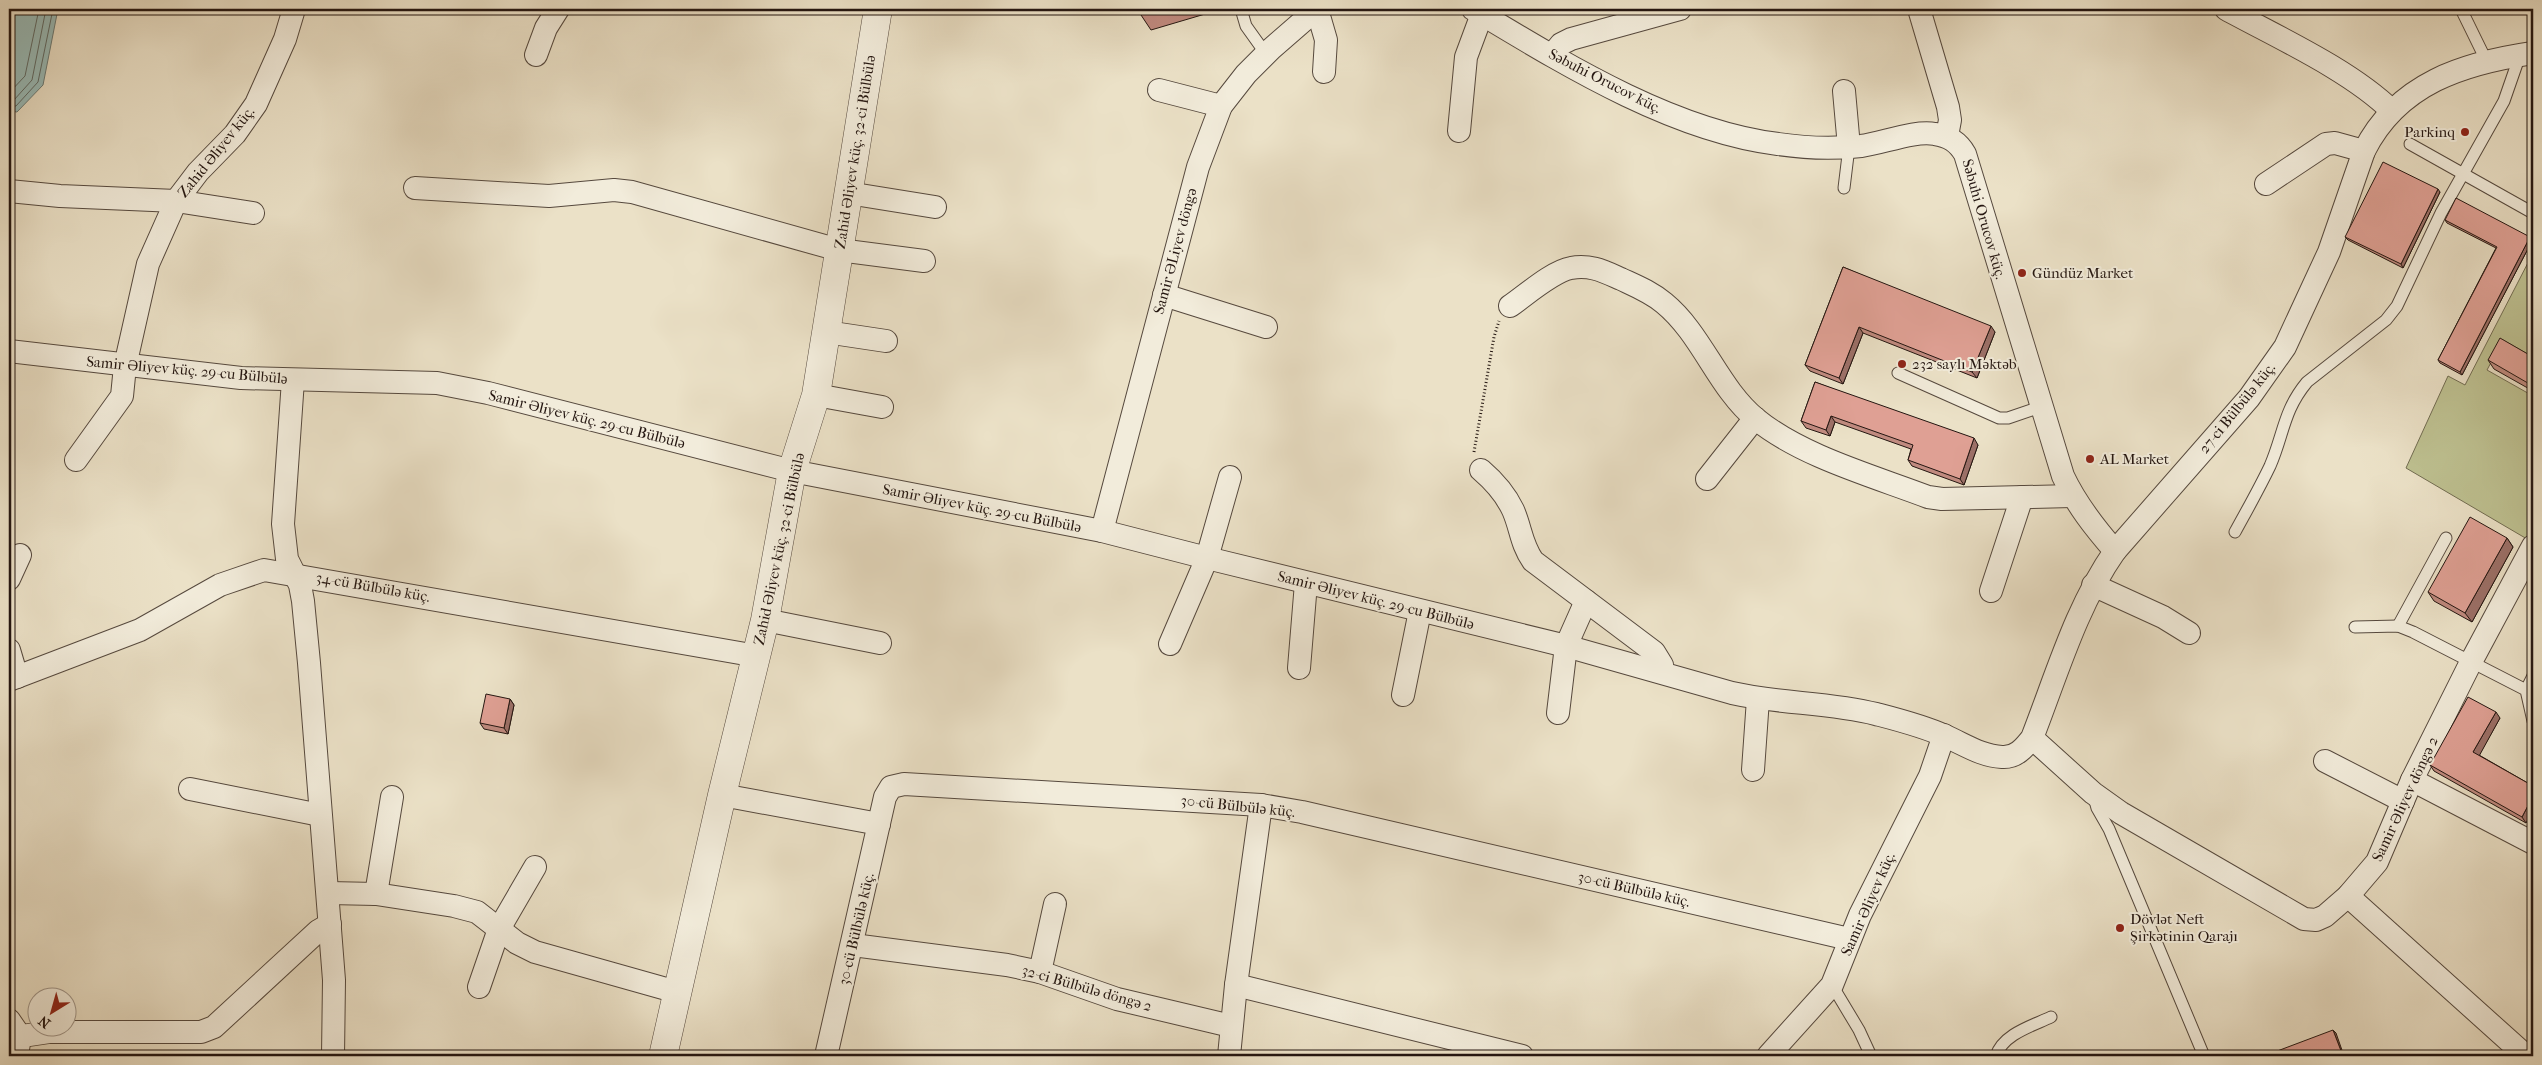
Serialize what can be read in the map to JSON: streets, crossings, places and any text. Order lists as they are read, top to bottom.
{
  "streets": {
    "street": [
      "Səbuhi Orucov küç.",
      "Zahid Əliyev küç.",
      "Zahid Əliyev küç. 32-ci Bülbülə",
      "Samir ƏLiyev döngə",
      "Samir Əliyev küç. 29-cu Bülbülə",
      "27-ci Bülbülə küç.",
      "34-cü Bülbülə küç.",
      "Samir Əliyev döngə 2",
      "30-cü Bülbülə küç.",
      "Samir Əliyev küç.",
      "32-ci Bülbülə döngə 2"
    ]
  },
  "crossings": [
    ["Səbuhi Orucov küç.", "27-ci Bülbülə küç."],
    ["Zahid Əliyev küç.", "Samir Əliyev küç. 29-cu Bülbülə"],
    ["Zahid Əliyev küç. 32-ci Bülbülə", "Samir Əliyev küç. 29-cu Bülbülə"],
    ["Zahid Əliyev küç. 32-ci Bülbülə", "34-cü Bülbülə küç."],
    ["Samir ƏLiyev döngə", "Samir Əliyev küç. 29-cu Bülbülə"],
    ["Samir Əliyev küç. 29-cu Bülbülə", "27-ci Bülbülə küç."],
    ["Samir Əliyev küç. 29-cu Bülbülə", "Samir Əliyev küç."],
    ["27-ci Bülbülə küç.", "Samir Əliyev döngə 2"],
    ["27-ci Bülbülə küç.", "Samir Əliyev küç."],
    ["30-cü Bülbülə küç.", "Samir Əliyev küç."],
    ["30-cü Bülbülə küç.", "32-ci Bülbülə döngə 2"]
  ],
  "places": [
    "Parkinq",
    "Gündüz Market",
    "232 saylı Məktəb",
    "AL Market",
    "Dövlət Neft Şirkətinin Qarajı"
  ],
  "north": "bottom left"
}
